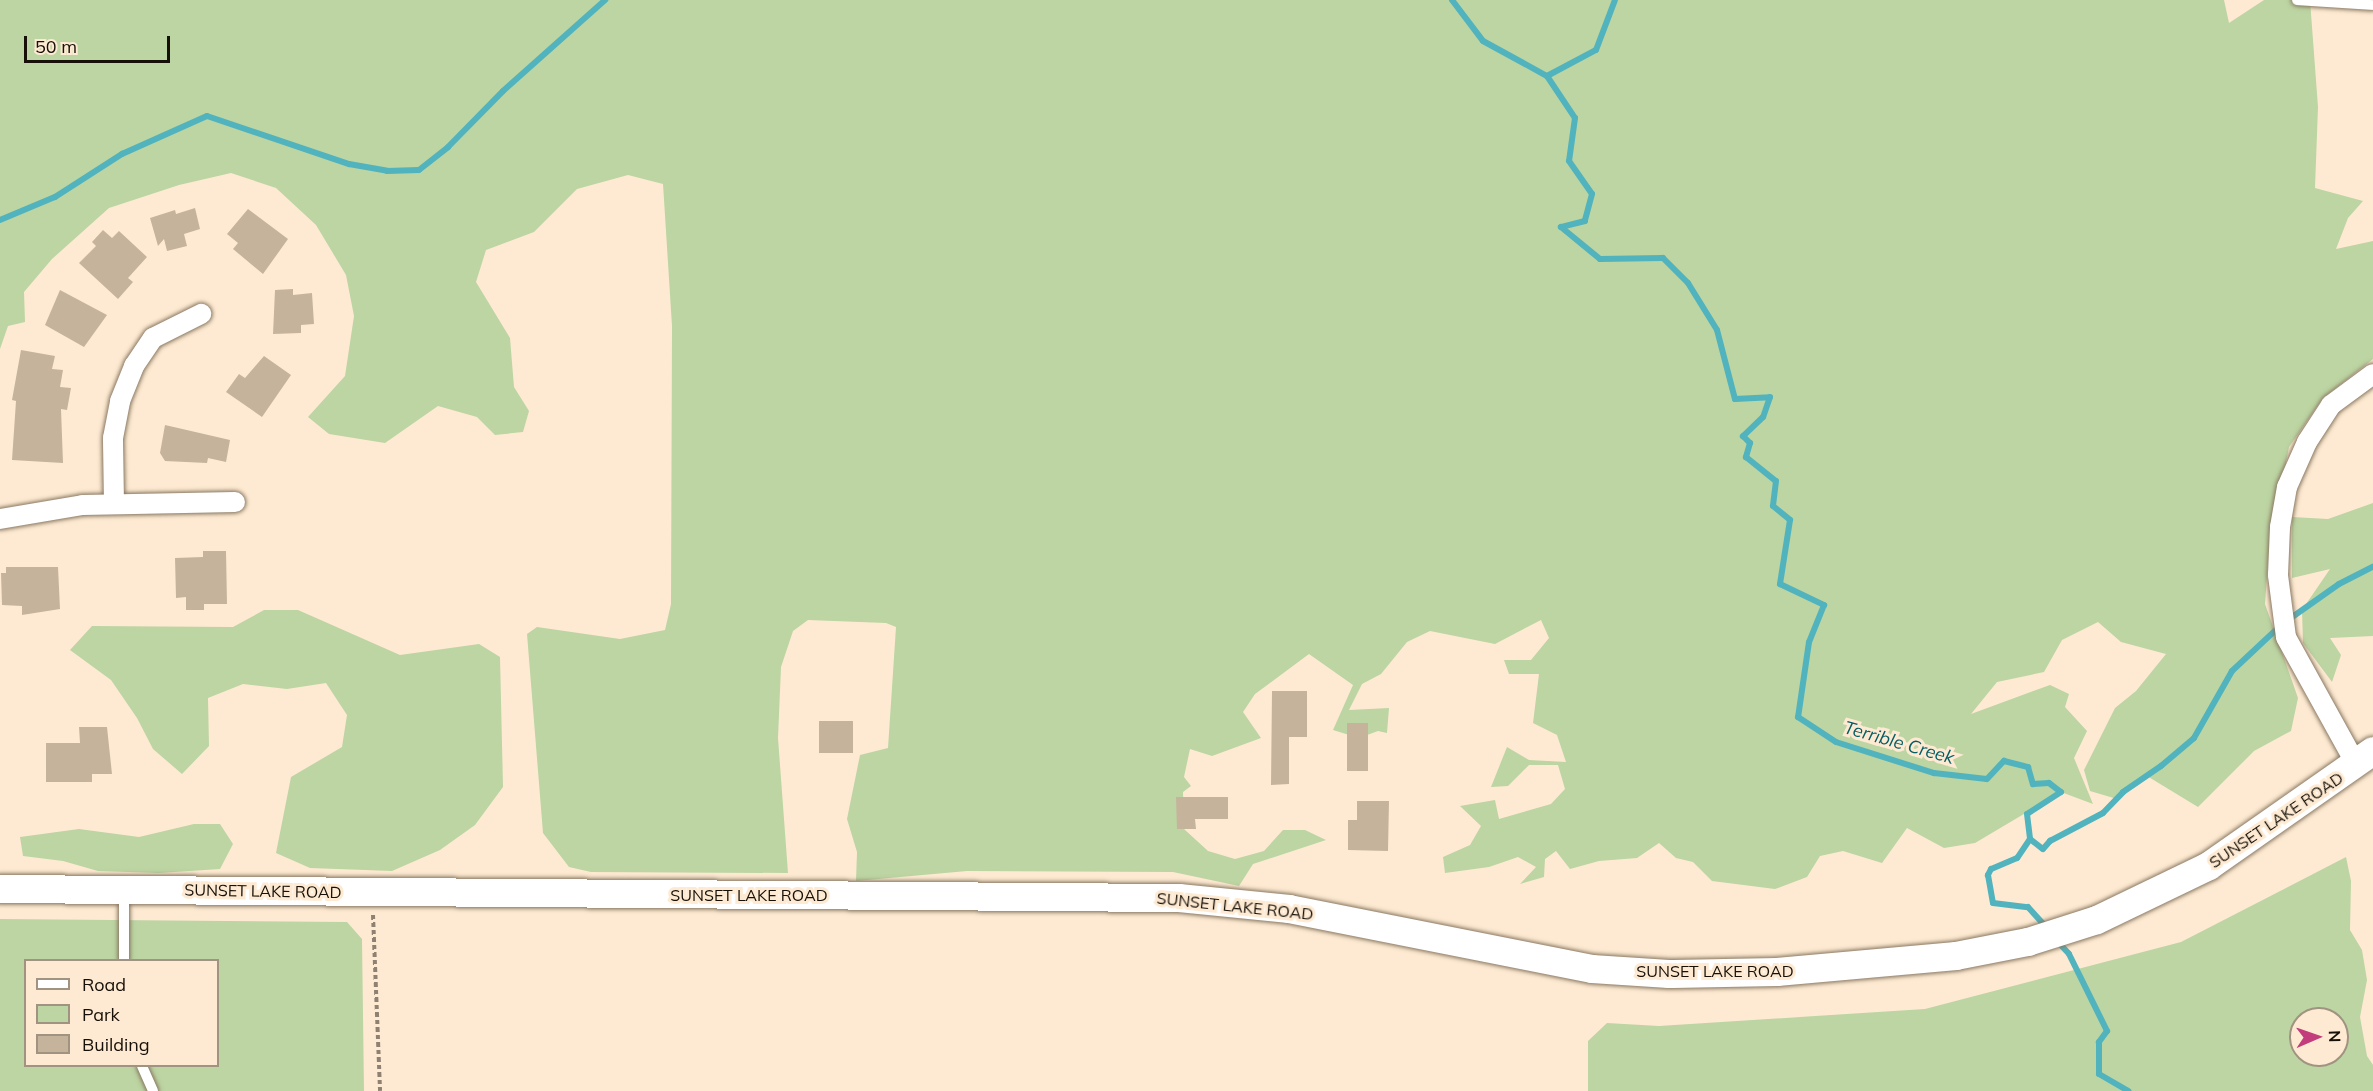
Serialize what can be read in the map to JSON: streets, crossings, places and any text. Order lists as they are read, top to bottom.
{
  "streets": {
    "main road": ["SUNSET LAKE ROAD"]
  },
  "water": ["Terrible Creek"],
  "legend": ["Road", "Park", "Building"],
  "scale_bar": "50 m",
  "north": "right"
}
